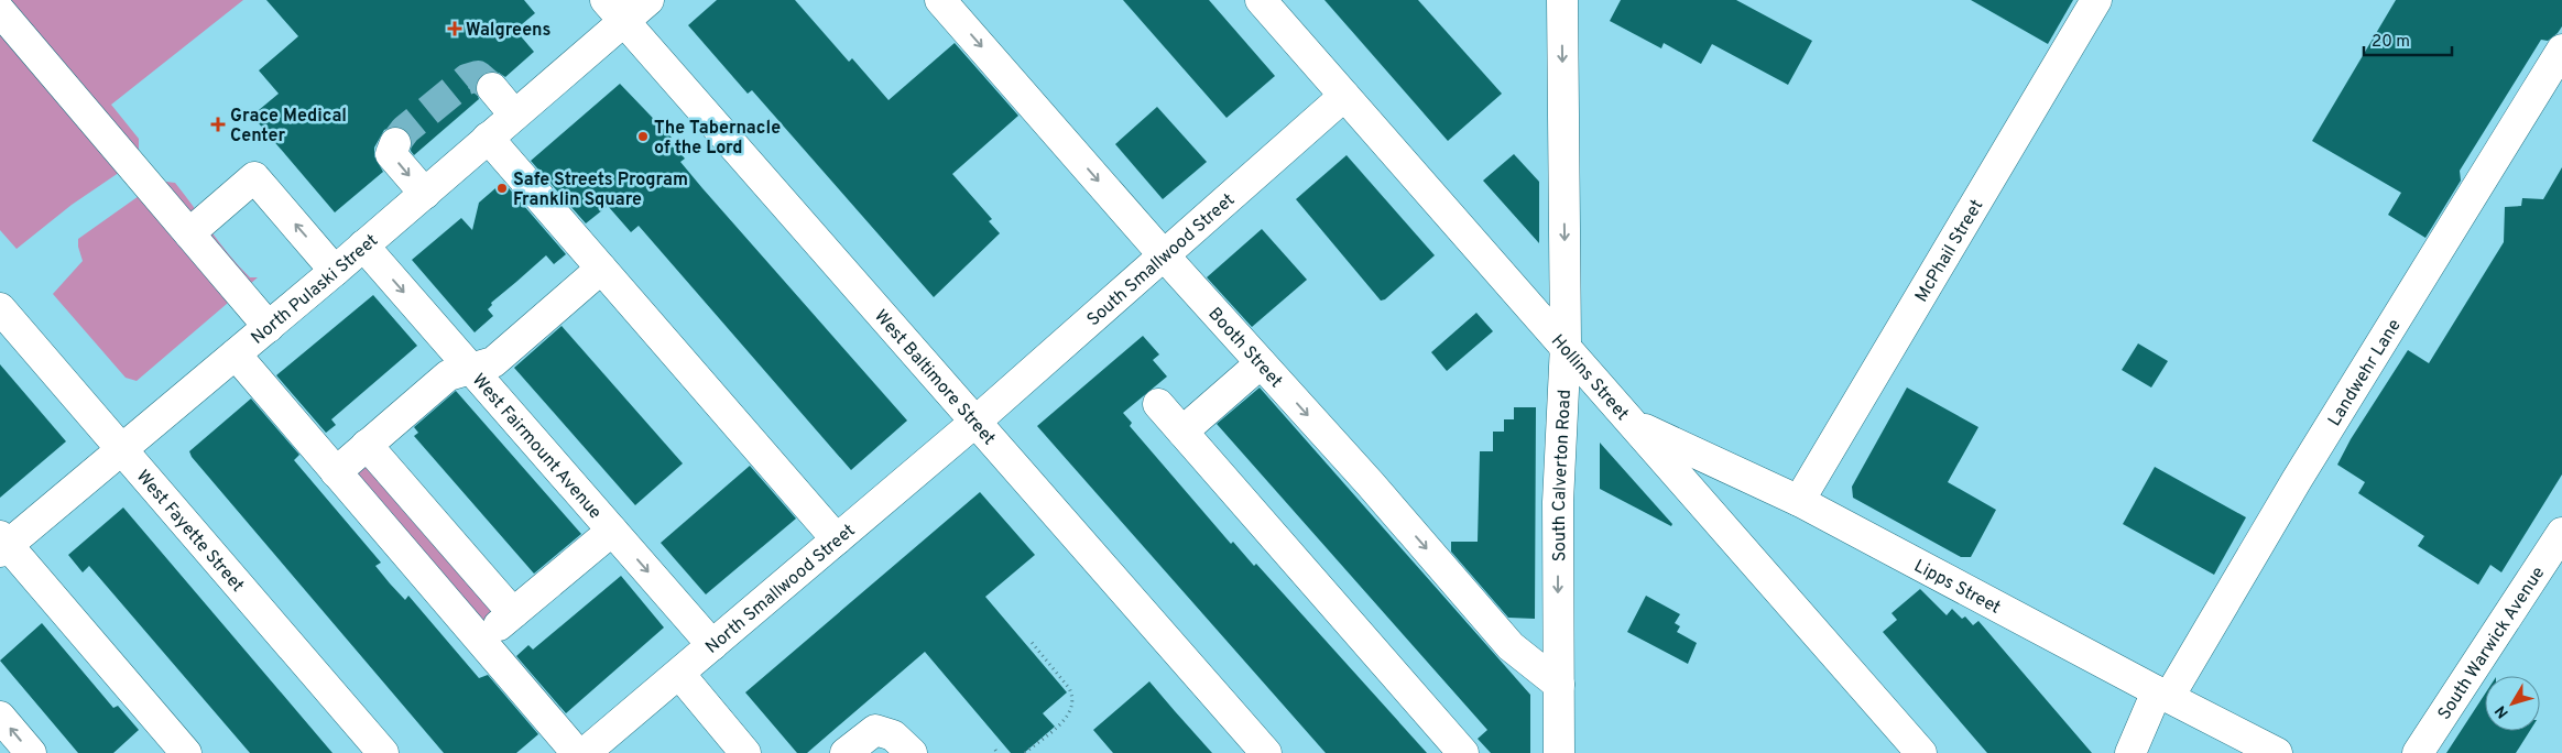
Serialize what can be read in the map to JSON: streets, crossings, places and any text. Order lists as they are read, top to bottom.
{
  "streets": {
    "street": [
      "McPhail Street",
      "South Smallwood Street",
      "North Pulaski Street",
      "Booth Street",
      "Landwehr Lane",
      "Hollins Street",
      "West Baltimore Street",
      "West Fairmount Avenue",
      "South Calverton Road",
      "West Fayette Street",
      "Lipps Street",
      "North Smallwood Street",
      "South Warwick Avenue"
    ]
  },
  "crossings": [
    ["McPhail Street", "Lipps Street"],
    ["South Smallwood Street", "Booth Street"],
    ["South Smallwood Street", "Hollins Street"],
    ["South Smallwood Street", "West Baltimore Street"],
    ["South Smallwood Street", "North Smallwood Street"],
    ["North Pulaski Street", "West Baltimore Street"],
    ["North Pulaski Street", "West Fairmount Avenue"],
    ["North Pulaski Street", "West Fayette Street"],
    ["Booth Street", "South Calverton Road"],
    ["Landwehr Lane", "Lipps Street"],
    ["Hollins Street", "South Calverton Road"],
    ["Hollins Street", "Lipps Street"],
    ["West Baltimore Street", "North Smallwood Street"],
    ["West Fairmount Avenue", "North Smallwood Street"]
  ],
  "one_way": ["South Calverton Road"],
  "places": {
    "health": ["Walgreens", "Grace Medical Center"],
    "other": ["The Tabernacle of the Lord", "Safe Streets Program Franklin Square"]
  },
  "scale_bar": "20 m",
  "north": "bottom left"
}
